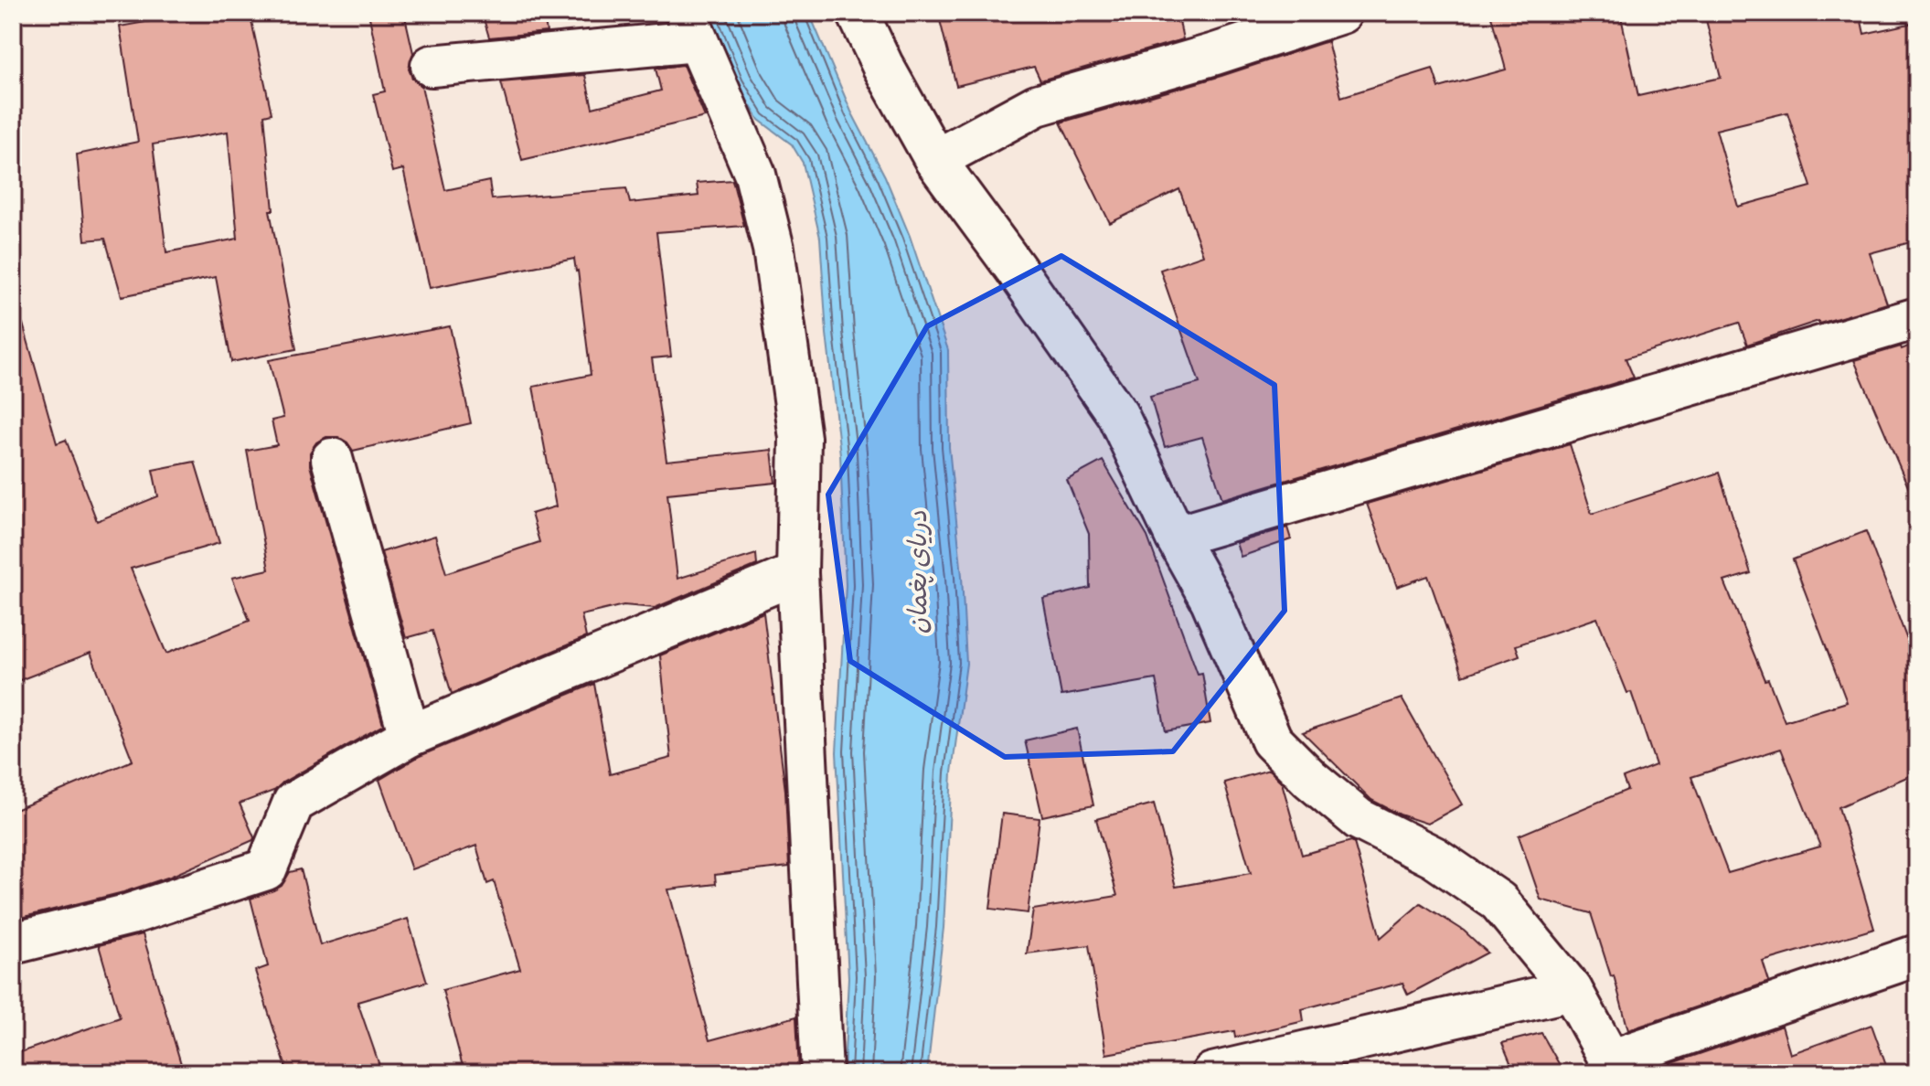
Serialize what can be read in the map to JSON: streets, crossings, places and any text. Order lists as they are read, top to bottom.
{
  "water": ["دریای پغمان"]
}
